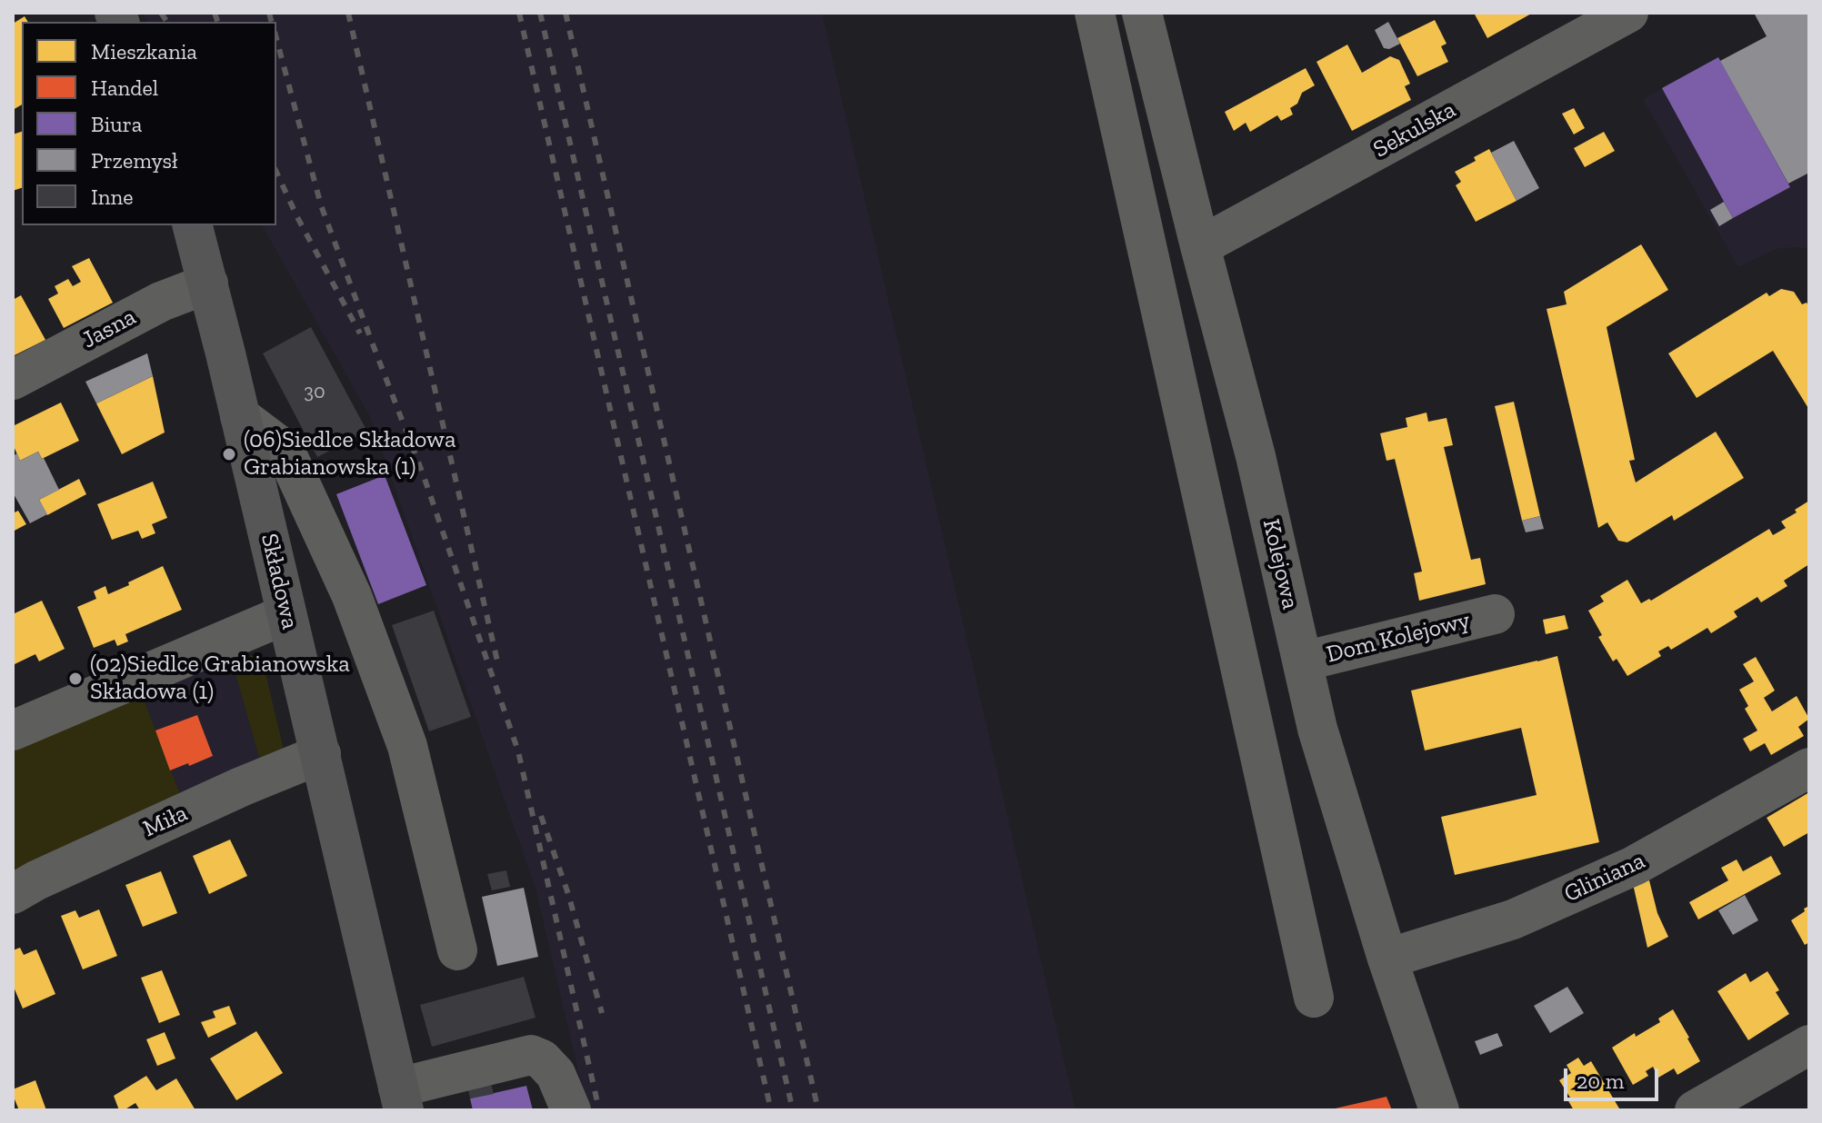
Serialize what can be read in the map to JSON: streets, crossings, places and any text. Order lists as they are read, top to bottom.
{
  "streets": {
    "main road": ["Składowa"],
    "street": [
      "Sekulska",
      "Jasna",
      "Kolejowa",
      "Dom Kolejowy",
      "Miła",
      "Gliniana"
    ]
  },
  "crossings": [
    ["Sekulska", "Kolejowa"],
    ["Jasna", "Składowa"],
    ["Kolejowa", "Dom Kolejowy"],
    ["Kolejowa", "Gliniana"],
    ["Składowa", "Miła"]
  ],
  "places": ["(06)Siedlce Składowa Grabianowska (1)", "(02)Siedlce Grabianowska Składowa (1)"],
  "house_numbers": ["30"],
  "legend": [
    "Mieszkania",
    "Handel",
    "Biura",
    "Przemysł",
    "Inne"
  ],
  "scale_bar": "20 m"
}
